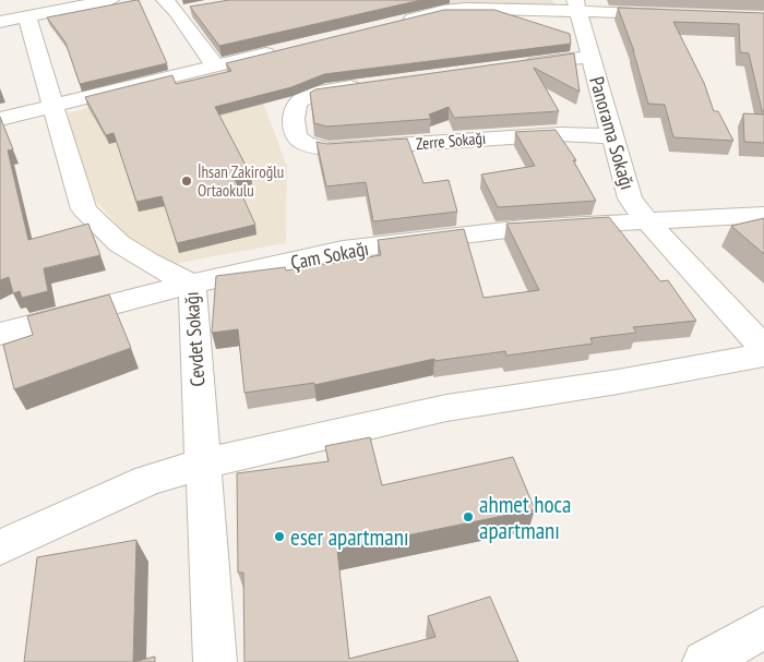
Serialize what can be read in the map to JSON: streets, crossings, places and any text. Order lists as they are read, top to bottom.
{
  "streets": {
    "street": [
      "Panorama Sokağı",
      "Zerre Sokağı",
      "Çam Sokağı",
      "Cevdet Sokağı"
    ]
  },
  "crossings": [
    ["Panorama Sokağı", "Zerre Sokağı"],
    ["Panorama Sokağı", "Çam Sokağı"],
    ["Çam Sokağı", "Cevdet Sokağı"]
  ],
  "places": ["İhsan Zakiroğlu Ortaokulu", "ahmet hoca apartmanı", "eser apartmanı"]
}
